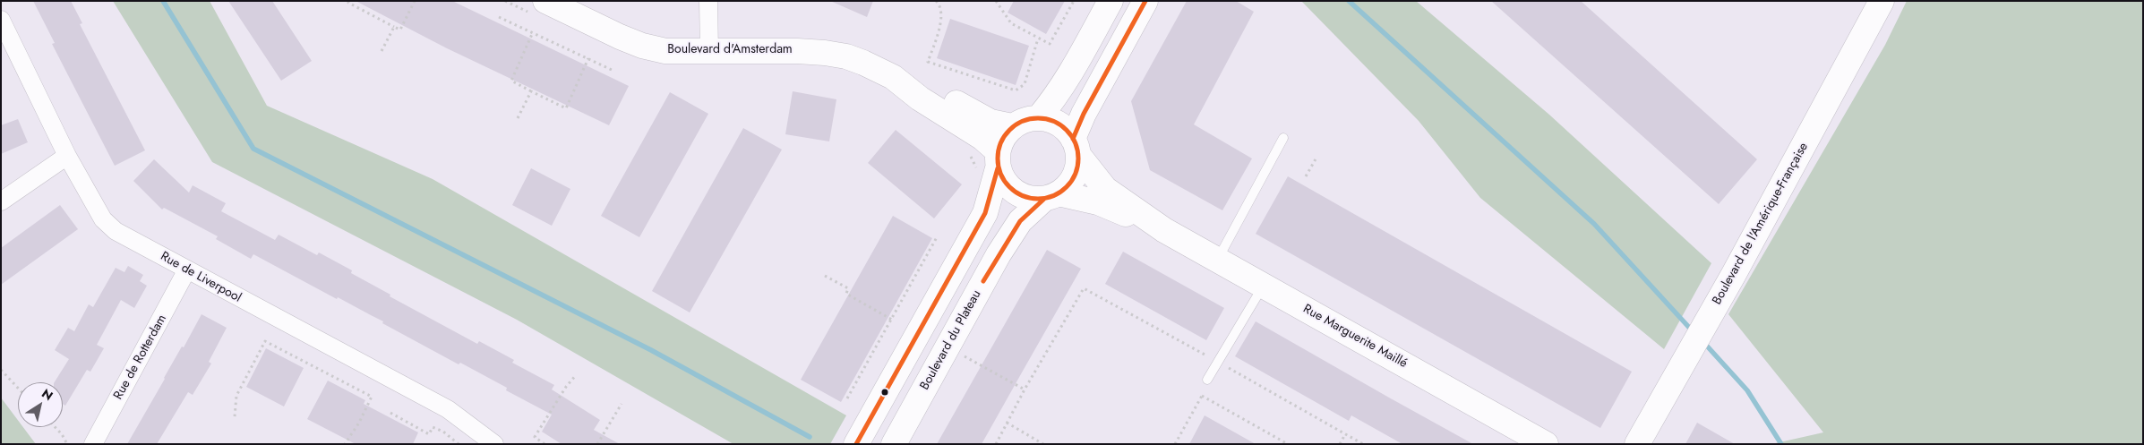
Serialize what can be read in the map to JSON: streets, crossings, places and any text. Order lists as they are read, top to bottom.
{
  "streets": {
    "street": [
      "Boulevard d'Amsterdam",
      "Boulevard de l'Amérique-Française",
      "Rue de Liverpool",
      "Rue Marguerite Maillé",
      "Boulevard du Plateau",
      "Rue de Rotterdam"
    ]
  },
  "crossings": [
    ["Boulevard d'Amsterdam", "Rue Marguerite Maillé"],
    ["Boulevard d'Amsterdam", "Boulevard du Plateau"],
    ["Rue de Liverpool", "Rue de Rotterdam"],
    ["Rue Marguerite Maillé", "Boulevard du Plateau"]
  ],
  "north": "top right"
}
